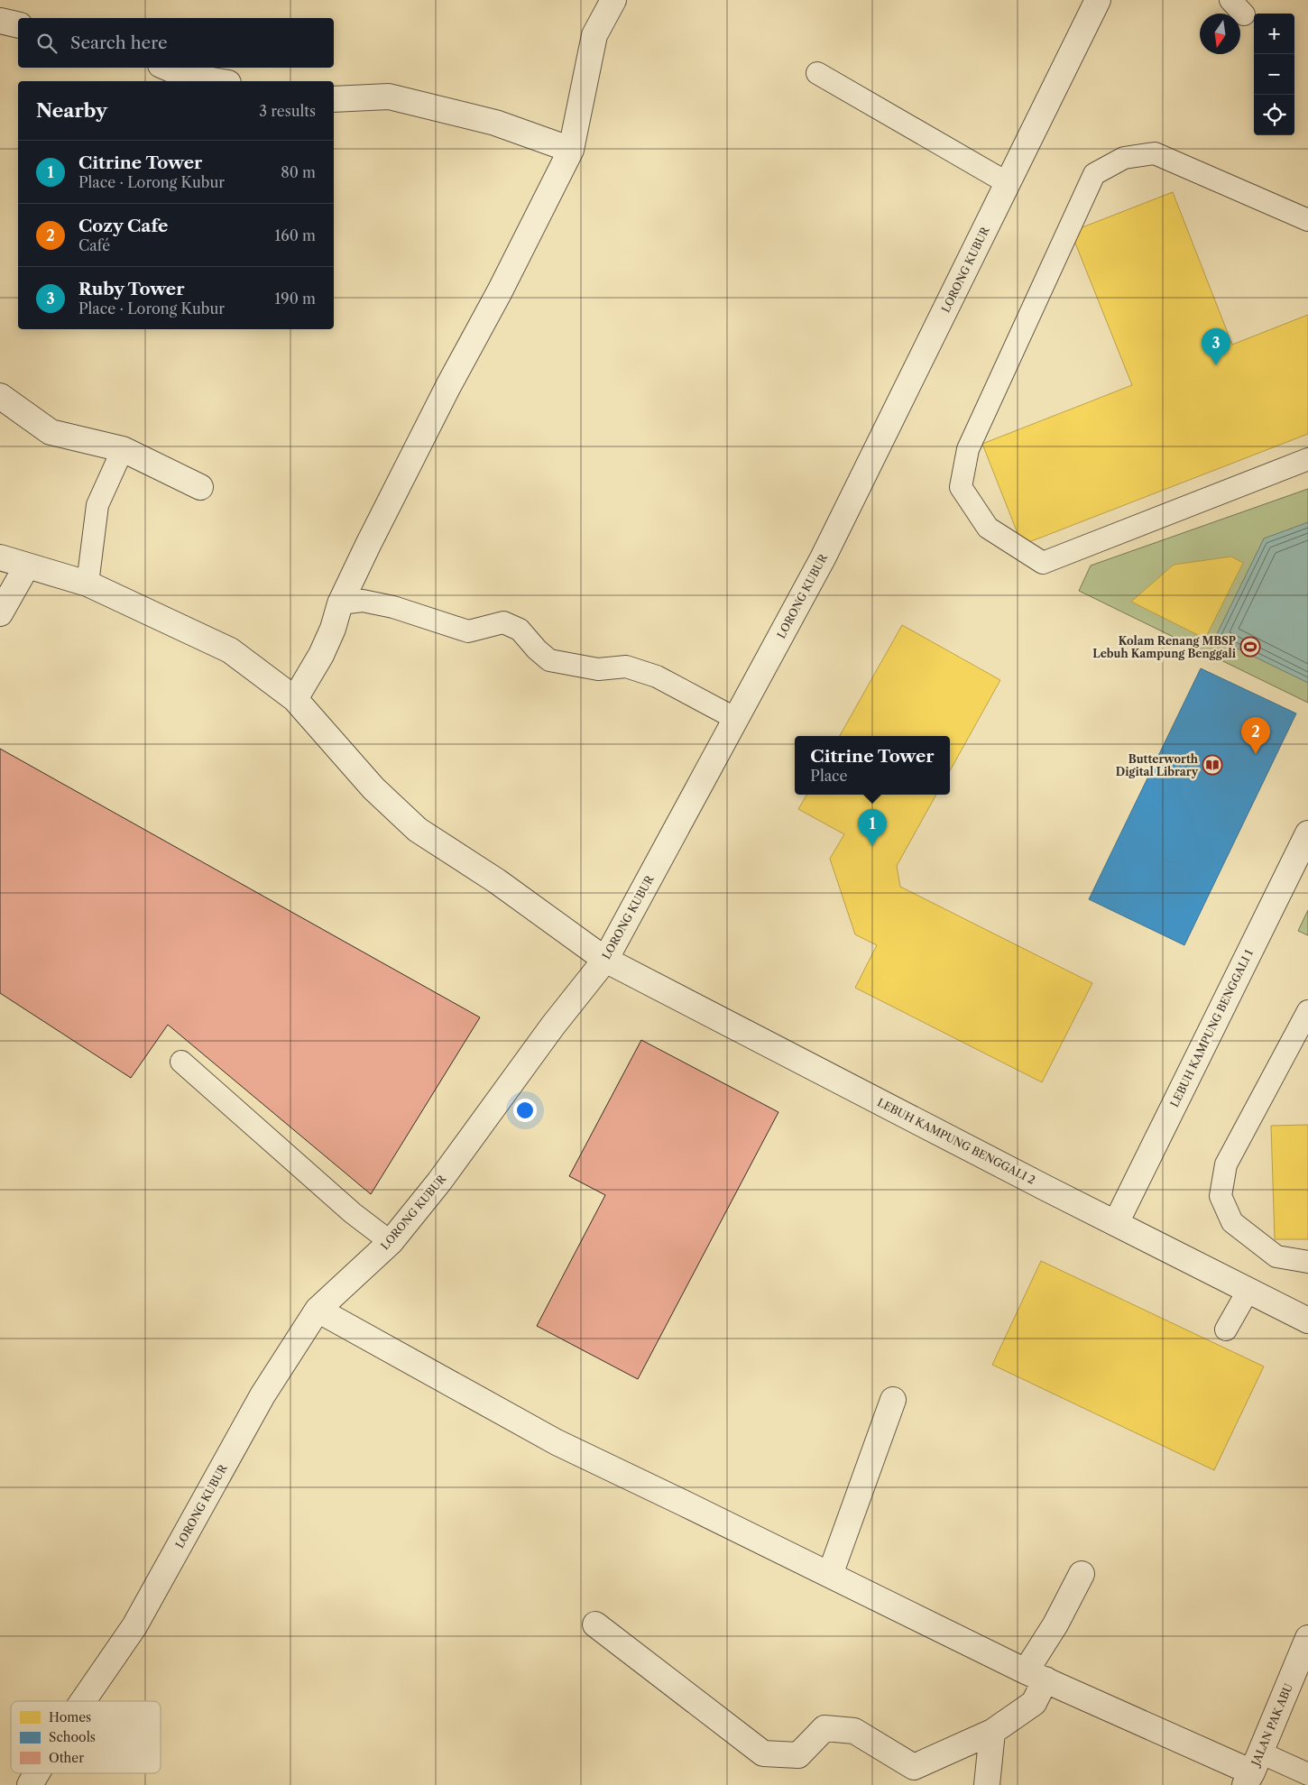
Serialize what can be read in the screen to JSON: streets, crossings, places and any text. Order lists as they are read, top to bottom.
{
  "streets": {
    "street": [
      "LORONG KUBUR",
      "LEBUH KAMPUNG BENGGALI 1",
      "LEBUH KAMPUNG BENGGALI 2",
      "JALAN PAK ABU"
    ]
  },
  "crossings": [
    ["LORONG KUBUR", "LEBUH KAMPUNG BENGGALI 2"],
    ["LEBUH KAMPUNG BENGGALI 1", "LEBUH KAMPUNG BENGGALI 2"]
  ],
  "places": {
    "sports": ["Kolam Renang MBSP Lebuh Kampung Benggali"],
    "library": ["Butterworth Digital Library"]
  },
  "legend": ["Homes", "Schools", "Other"],
  "north": "bottom",
  "page": {
    "map_buttons": ["+", "−"],
    "search": "Search here",
    "heading": ["Nearby", "3 results"],
    "list": [
      {
        "mark": "1",
        "name": "Citrine Tower",
        "note": "Place · Lorong Kubur",
        "value": "80 m"
      },
      {
        "mark": "2",
        "name": "Cozy Cafe",
        "note": "Café",
        "value": "160 m"
      },
      {
        "mark": "3",
        "name": "Ruby Tower",
        "note": "Place · Lorong Kubur",
        "value": "190 m"
      }
    ],
    "pins": ["3", "2", "1"],
    "popup": ["Citrine Tower", "Place"]
  }
}
